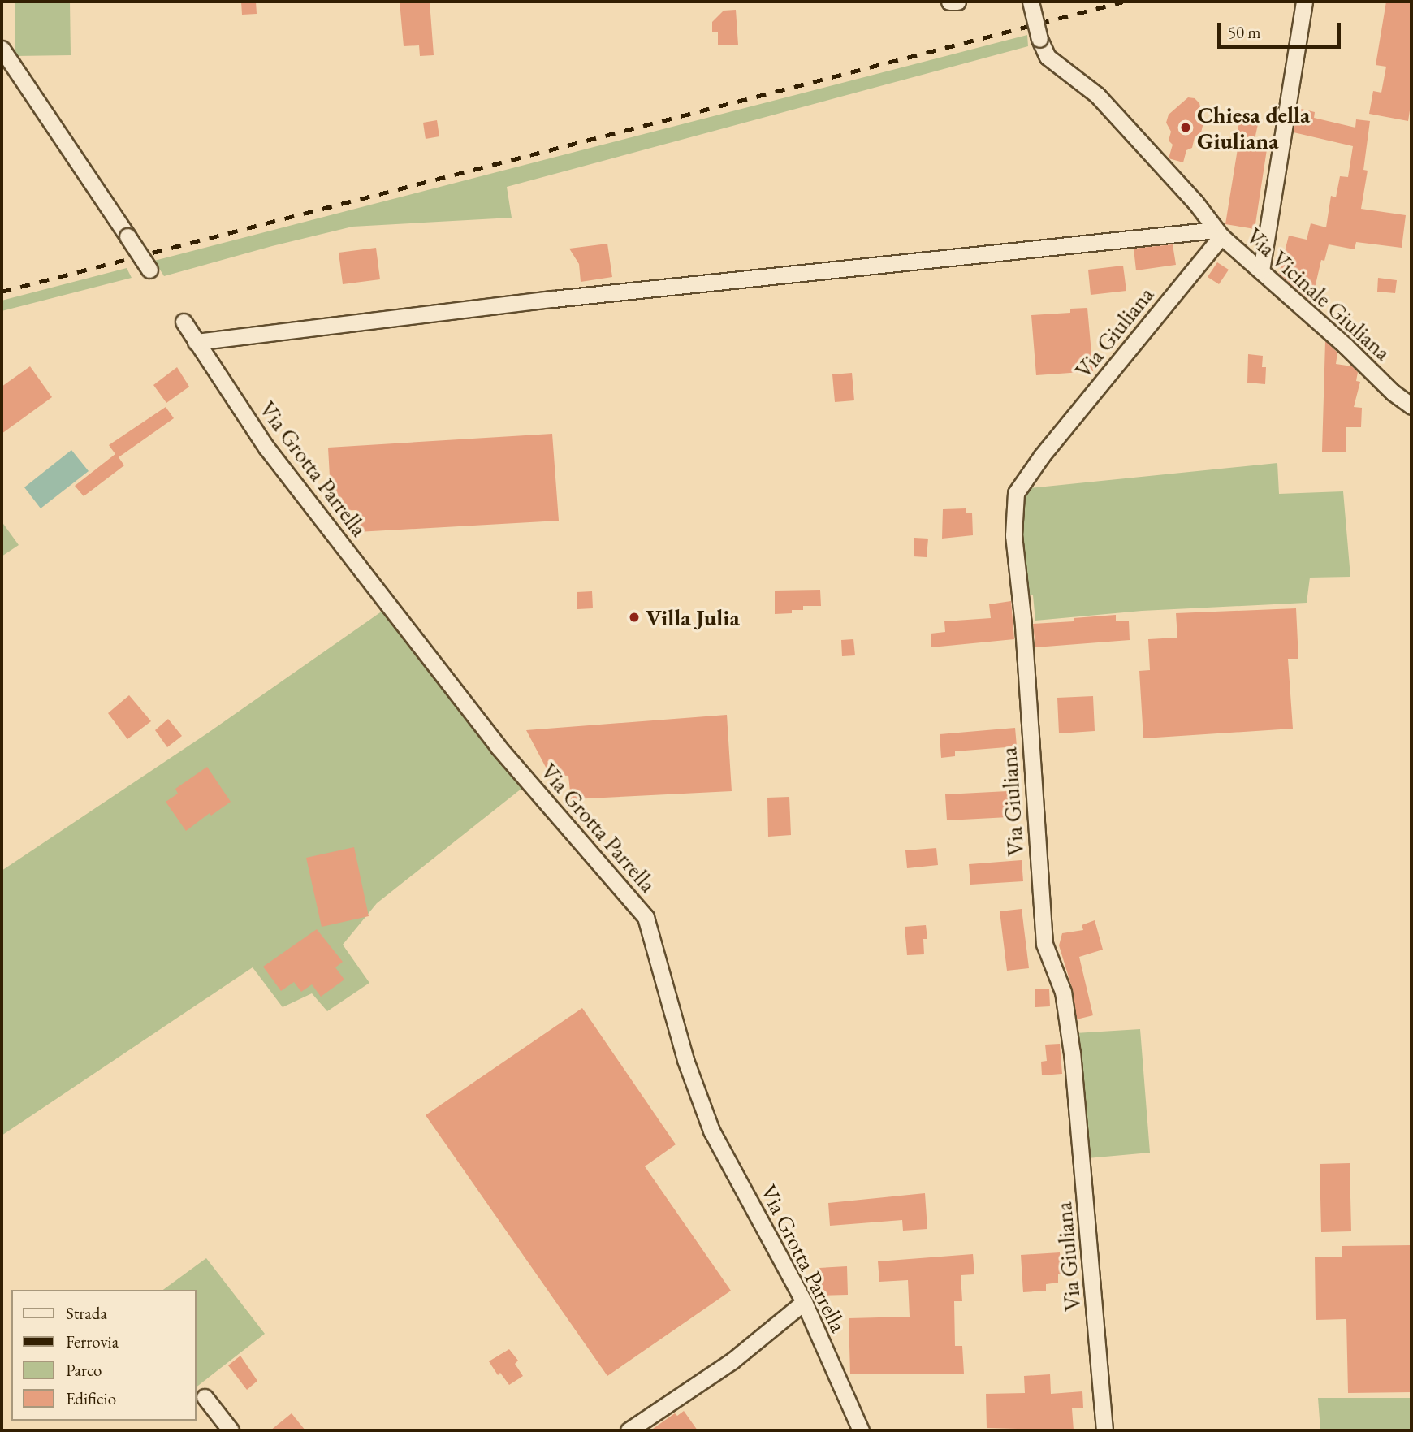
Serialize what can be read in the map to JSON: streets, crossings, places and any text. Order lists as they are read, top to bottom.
{
  "streets": {
    "street": ["Via Vicinale Giuliana", "Via Giuliana", "Via Grotta Parrella"]
  },
  "crossings": [
    ["Via Vicinale Giuliana", "Via Giuliana"]
  ],
  "places": ["Chiesa della Giuliana", "Villa Julia"],
  "legend": [
    "Strada",
    "Ferrovia",
    "Parco",
    "Edificio"
  ],
  "scale_bar": "50 m"
}
